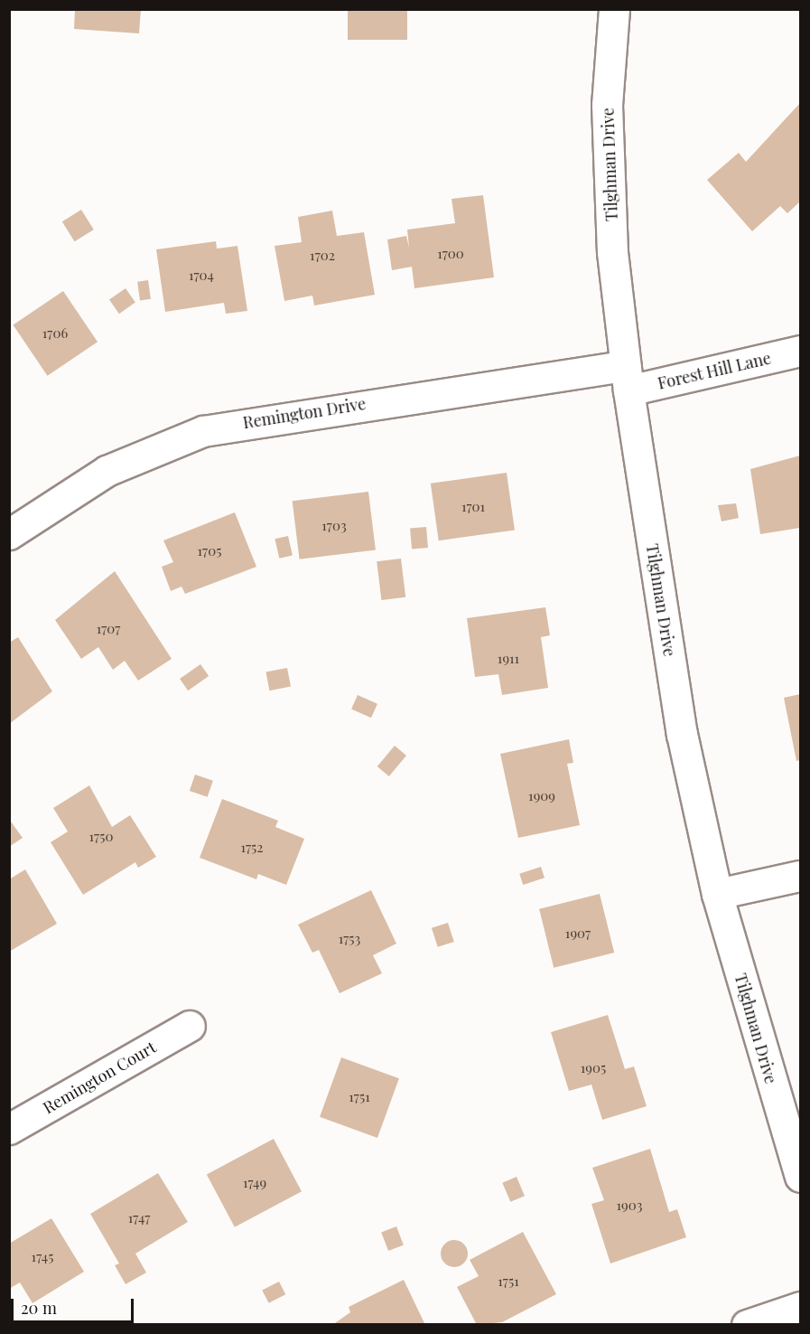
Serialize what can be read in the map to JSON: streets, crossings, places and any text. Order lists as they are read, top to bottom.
{
  "streets": {
    "street": [
      "Tilghman Drive",
      "Forest Hill Lane",
      "Remington Drive",
      "Remington Court"
    ]
  },
  "crossings": [
    ["Tilghman Drive", "Forest Hill Lane"],
    ["Tilghman Drive", "Remington Drive"],
    ["Forest Hill Lane", "Remington Drive"]
  ],
  "house_numbers": [
    "1700",
    "1702",
    "1704",
    "1706",
    "1701",
    "1703",
    "1705",
    "1707",
    "1911",
    "1909",
    "1750",
    "1752",
    "1907",
    "1753",
    "1905",
    "1751",
    "1749",
    "1903",
    "1747",
    "1745",
    "1751"
  ],
  "scale_bar": "20 m"
}
